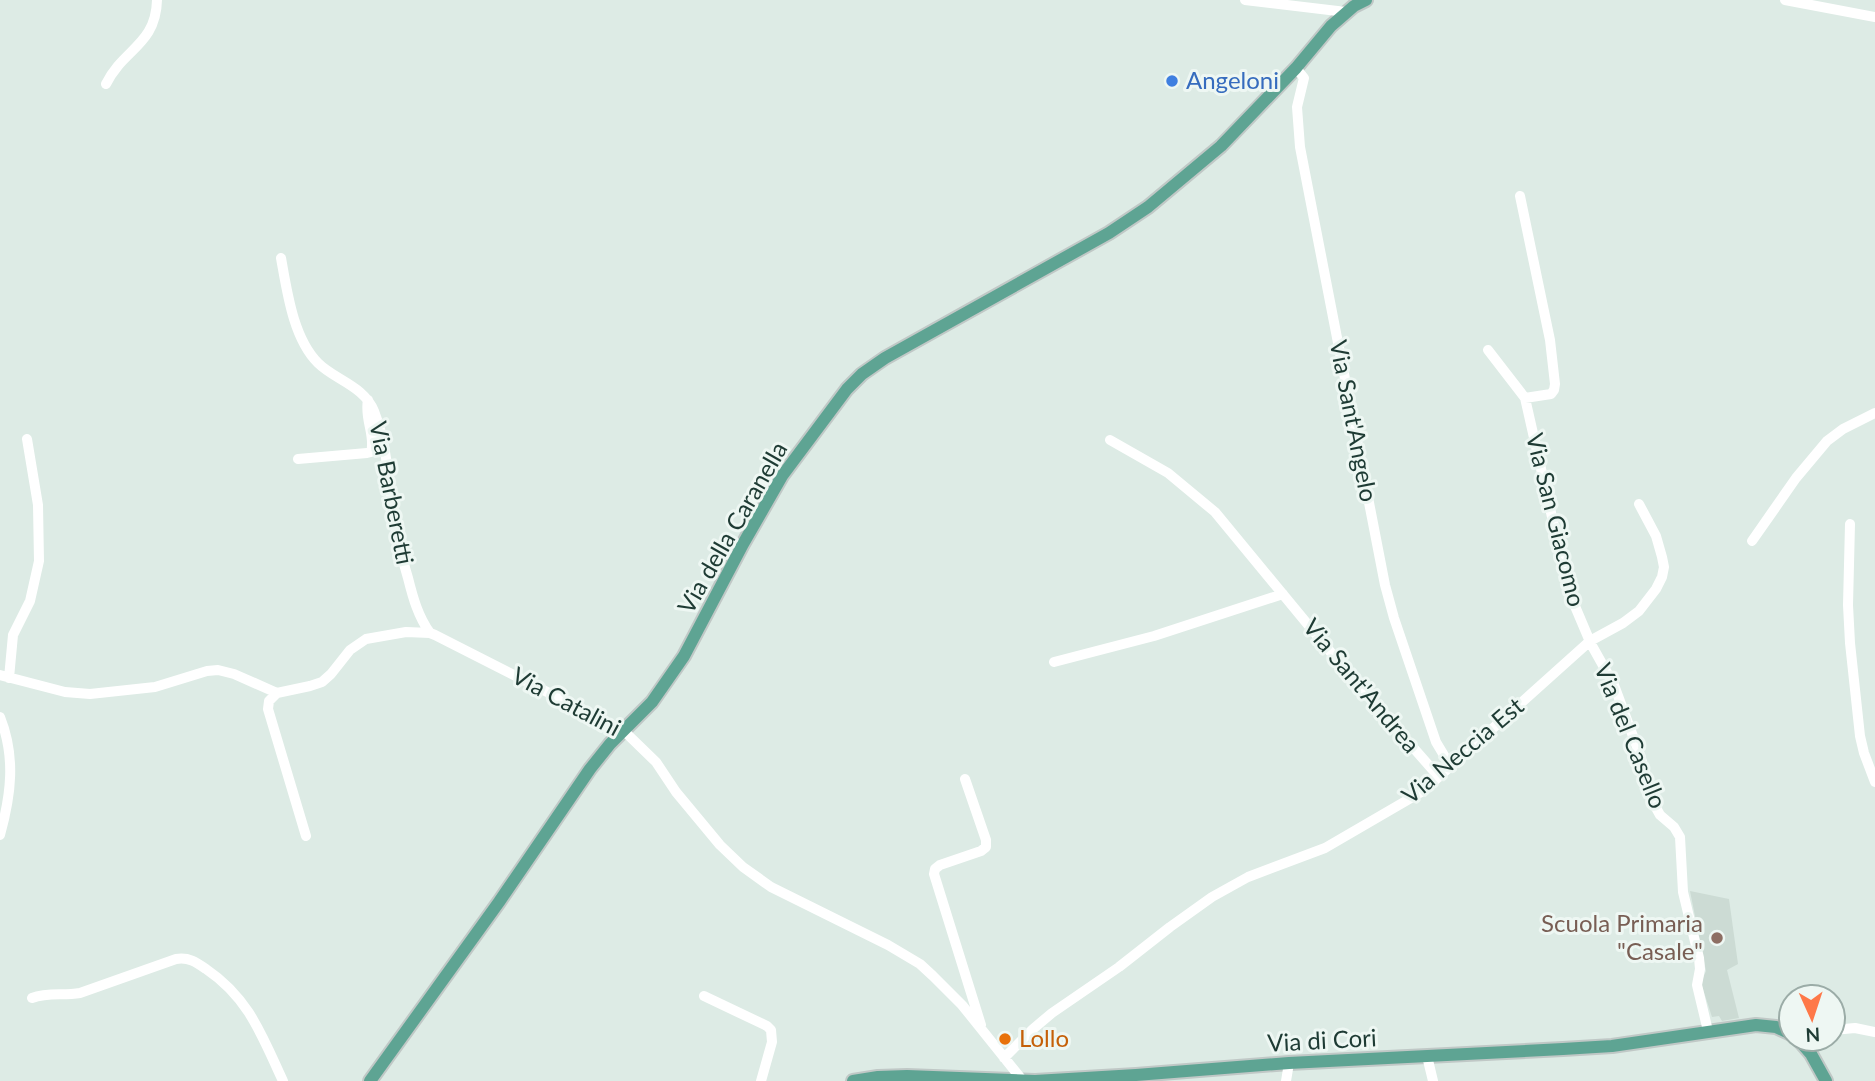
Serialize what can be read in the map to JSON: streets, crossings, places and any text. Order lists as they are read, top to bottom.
{
  "streets": {
    "main road": ["Via della Caranella", "Via di Cori"],
    "street": [
      "Via Sant'Angelo",
      "Via Barberetti",
      "Via San Giacomo",
      "Via Sant'Andrea",
      "Via Catalini",
      "Via del Casello",
      "Via Neccia Est"
    ]
  },
  "crossings": [
    ["Via Sant'Angelo", "Via della Caranella"],
    ["Via Sant'Angelo", "Via Neccia Est"],
    ["Via Barberetti", "Via Catalini"],
    ["Via San Giacomo", "Via del Casello"],
    ["Via San Giacomo", "Via Neccia Est"],
    ["Via della Caranella", "Via Catalini"],
    ["Via Sant'Andrea", "Via Neccia Est"],
    ["Via Catalini", "Via Neccia Est"],
    ["Via Catalini", "Via di Cori"],
    ["Via del Casello", "Via Neccia Est"],
    ["Via del Casello", "Via di Cori"]
  ],
  "places": ["Angeloni", "Scuola Primaria \"Casale\"", "Lollo"],
  "north": "bottom"
}
